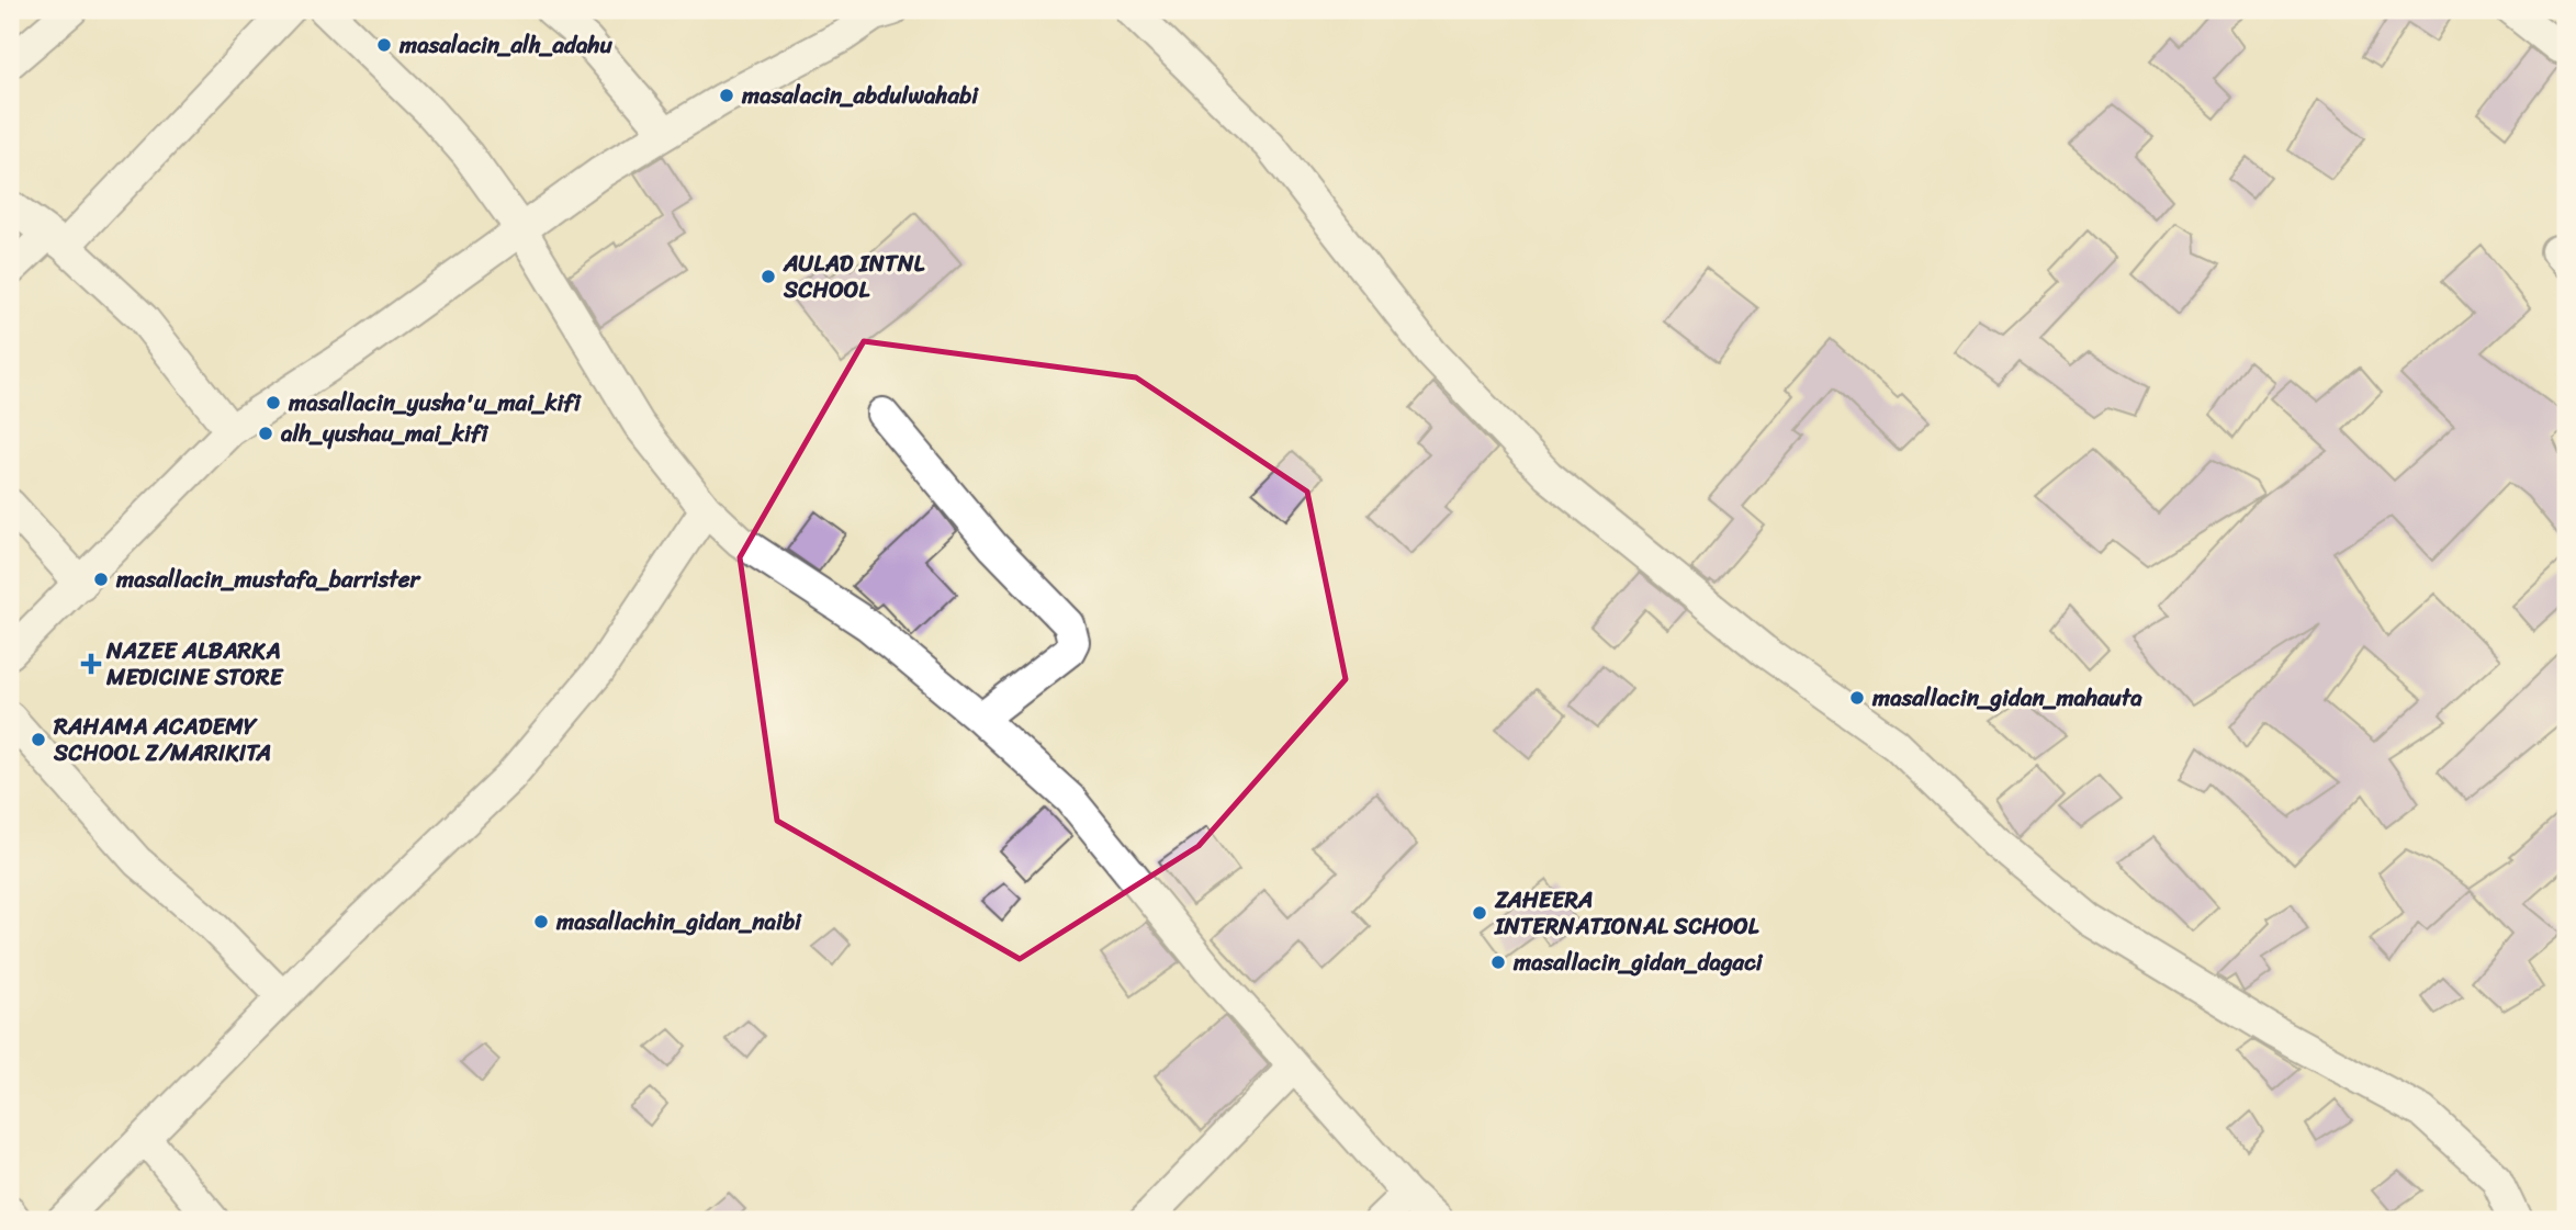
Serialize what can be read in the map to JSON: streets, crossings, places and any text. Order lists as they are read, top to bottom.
{
  "places": {
    "other": [
      "masalacin_alh_adahu",
      "masalacin_abdulwahabi",
      "AULAD INTNL SCHOOL",
      "masallacin_yusha'u_mai_kifi",
      "alh_yushau_mai_kifi",
      "masallacin_mustafa_barrister",
      "masallacin_gidan_mahauta",
      "RAHAMA ACADEMY SCHOOL Z/MARIKITA",
      "ZAHEERA INTERNATIONAL SCHOOL",
      "masallachin_gidan_naibi",
      "masallacin_gidan_dagaci"
    ],
    "health": ["NAZEE ALBARKA MEDICINE STORE"]
  }
}
